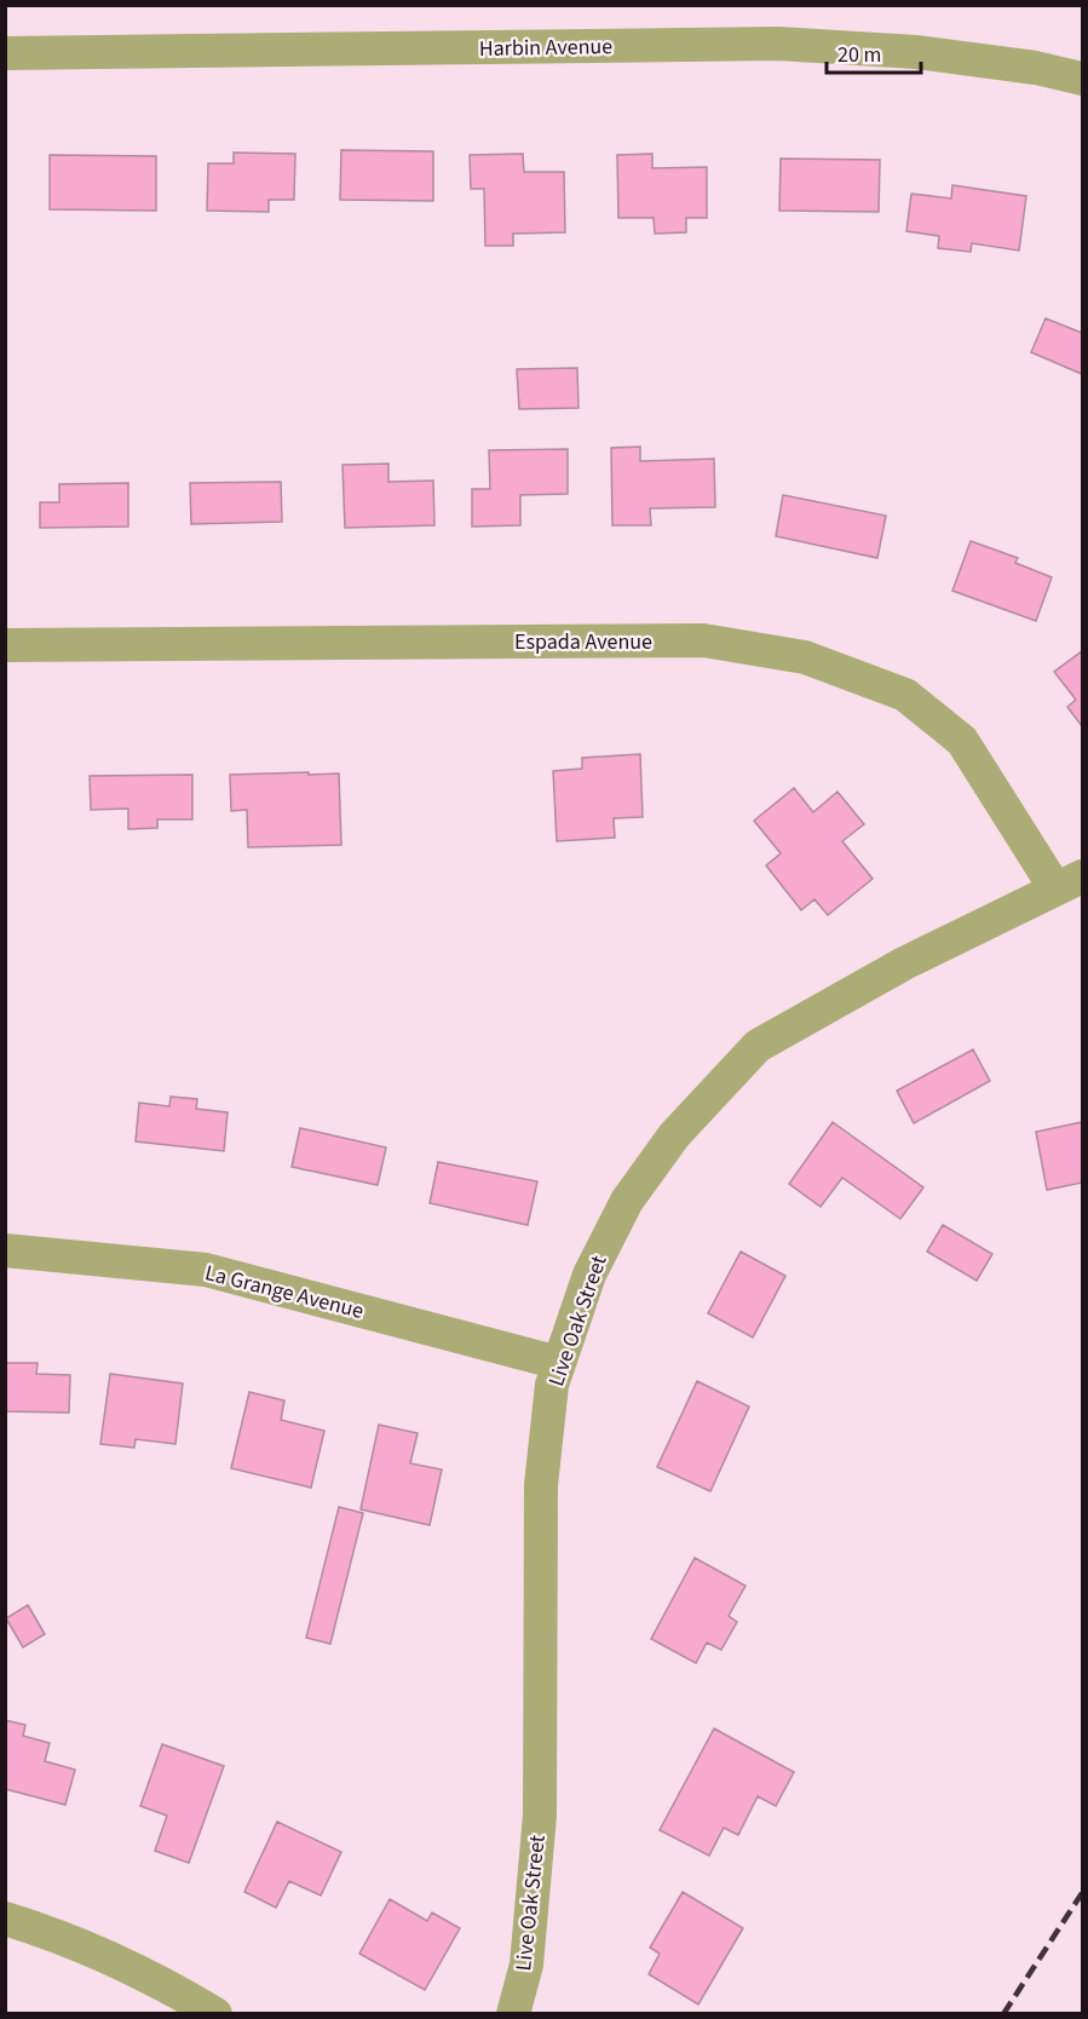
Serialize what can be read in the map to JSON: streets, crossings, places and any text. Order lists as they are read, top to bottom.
{
  "streets": {
    "street": [
      "Harbin Avenue",
      "Espada Avenue",
      "La Grange Avenue",
      "Live Oak Street"
    ]
  },
  "crossings": [
    ["Espada Avenue", "Live Oak Street"],
    ["La Grange Avenue", "Live Oak Street"]
  ],
  "scale_bar": "20 m"
}
